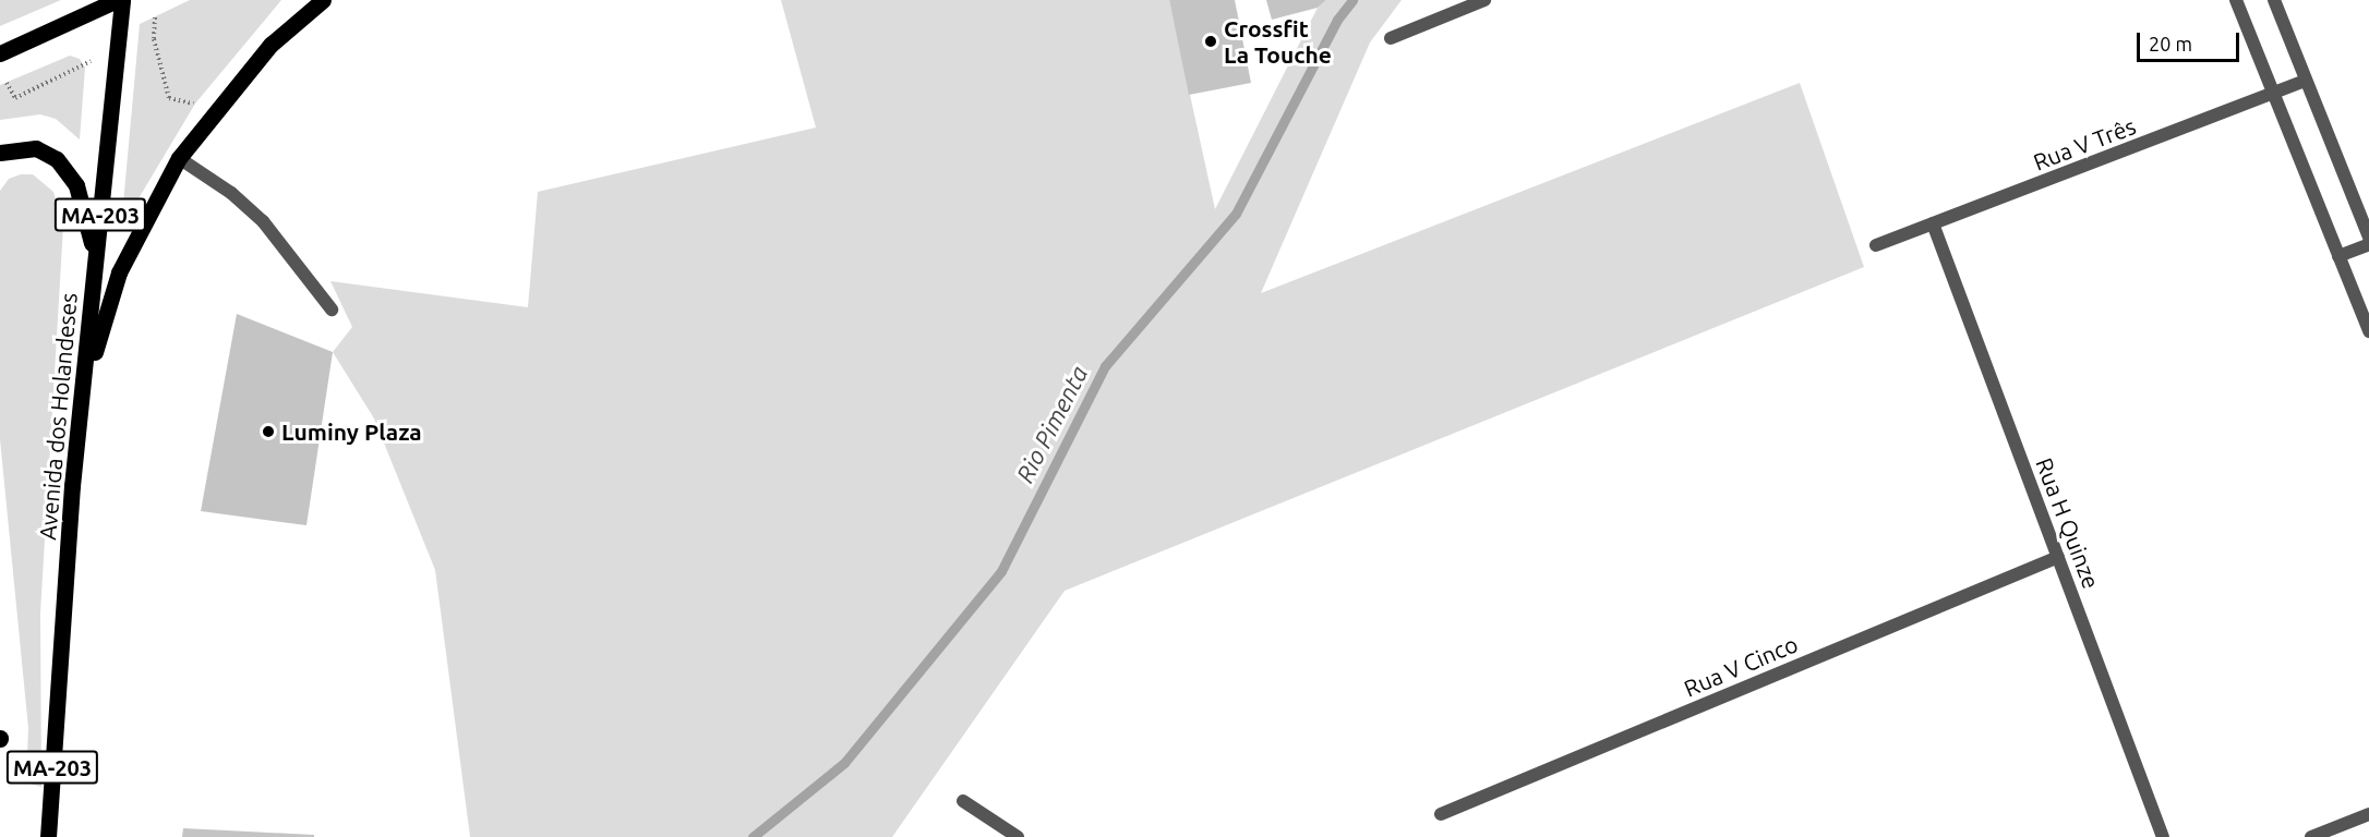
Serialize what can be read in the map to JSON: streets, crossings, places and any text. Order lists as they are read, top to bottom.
{
  "streets": {
    "main road": ["MA-203", "Avenida dos Holandeses"],
    "street": ["Rua V Três", "Rua H Quinze", "Rua V Cinco"]
  },
  "crossings": [
    ["Rua V Três", "Rua H Quinze"],
    ["Rua H Quinze", "Rua V Cinco"]
  ],
  "water": ["Rio Pimenta"],
  "places": ["Crossfit La Touche", "Luminy Plaza"],
  "scale_bar": "20 m"
}
